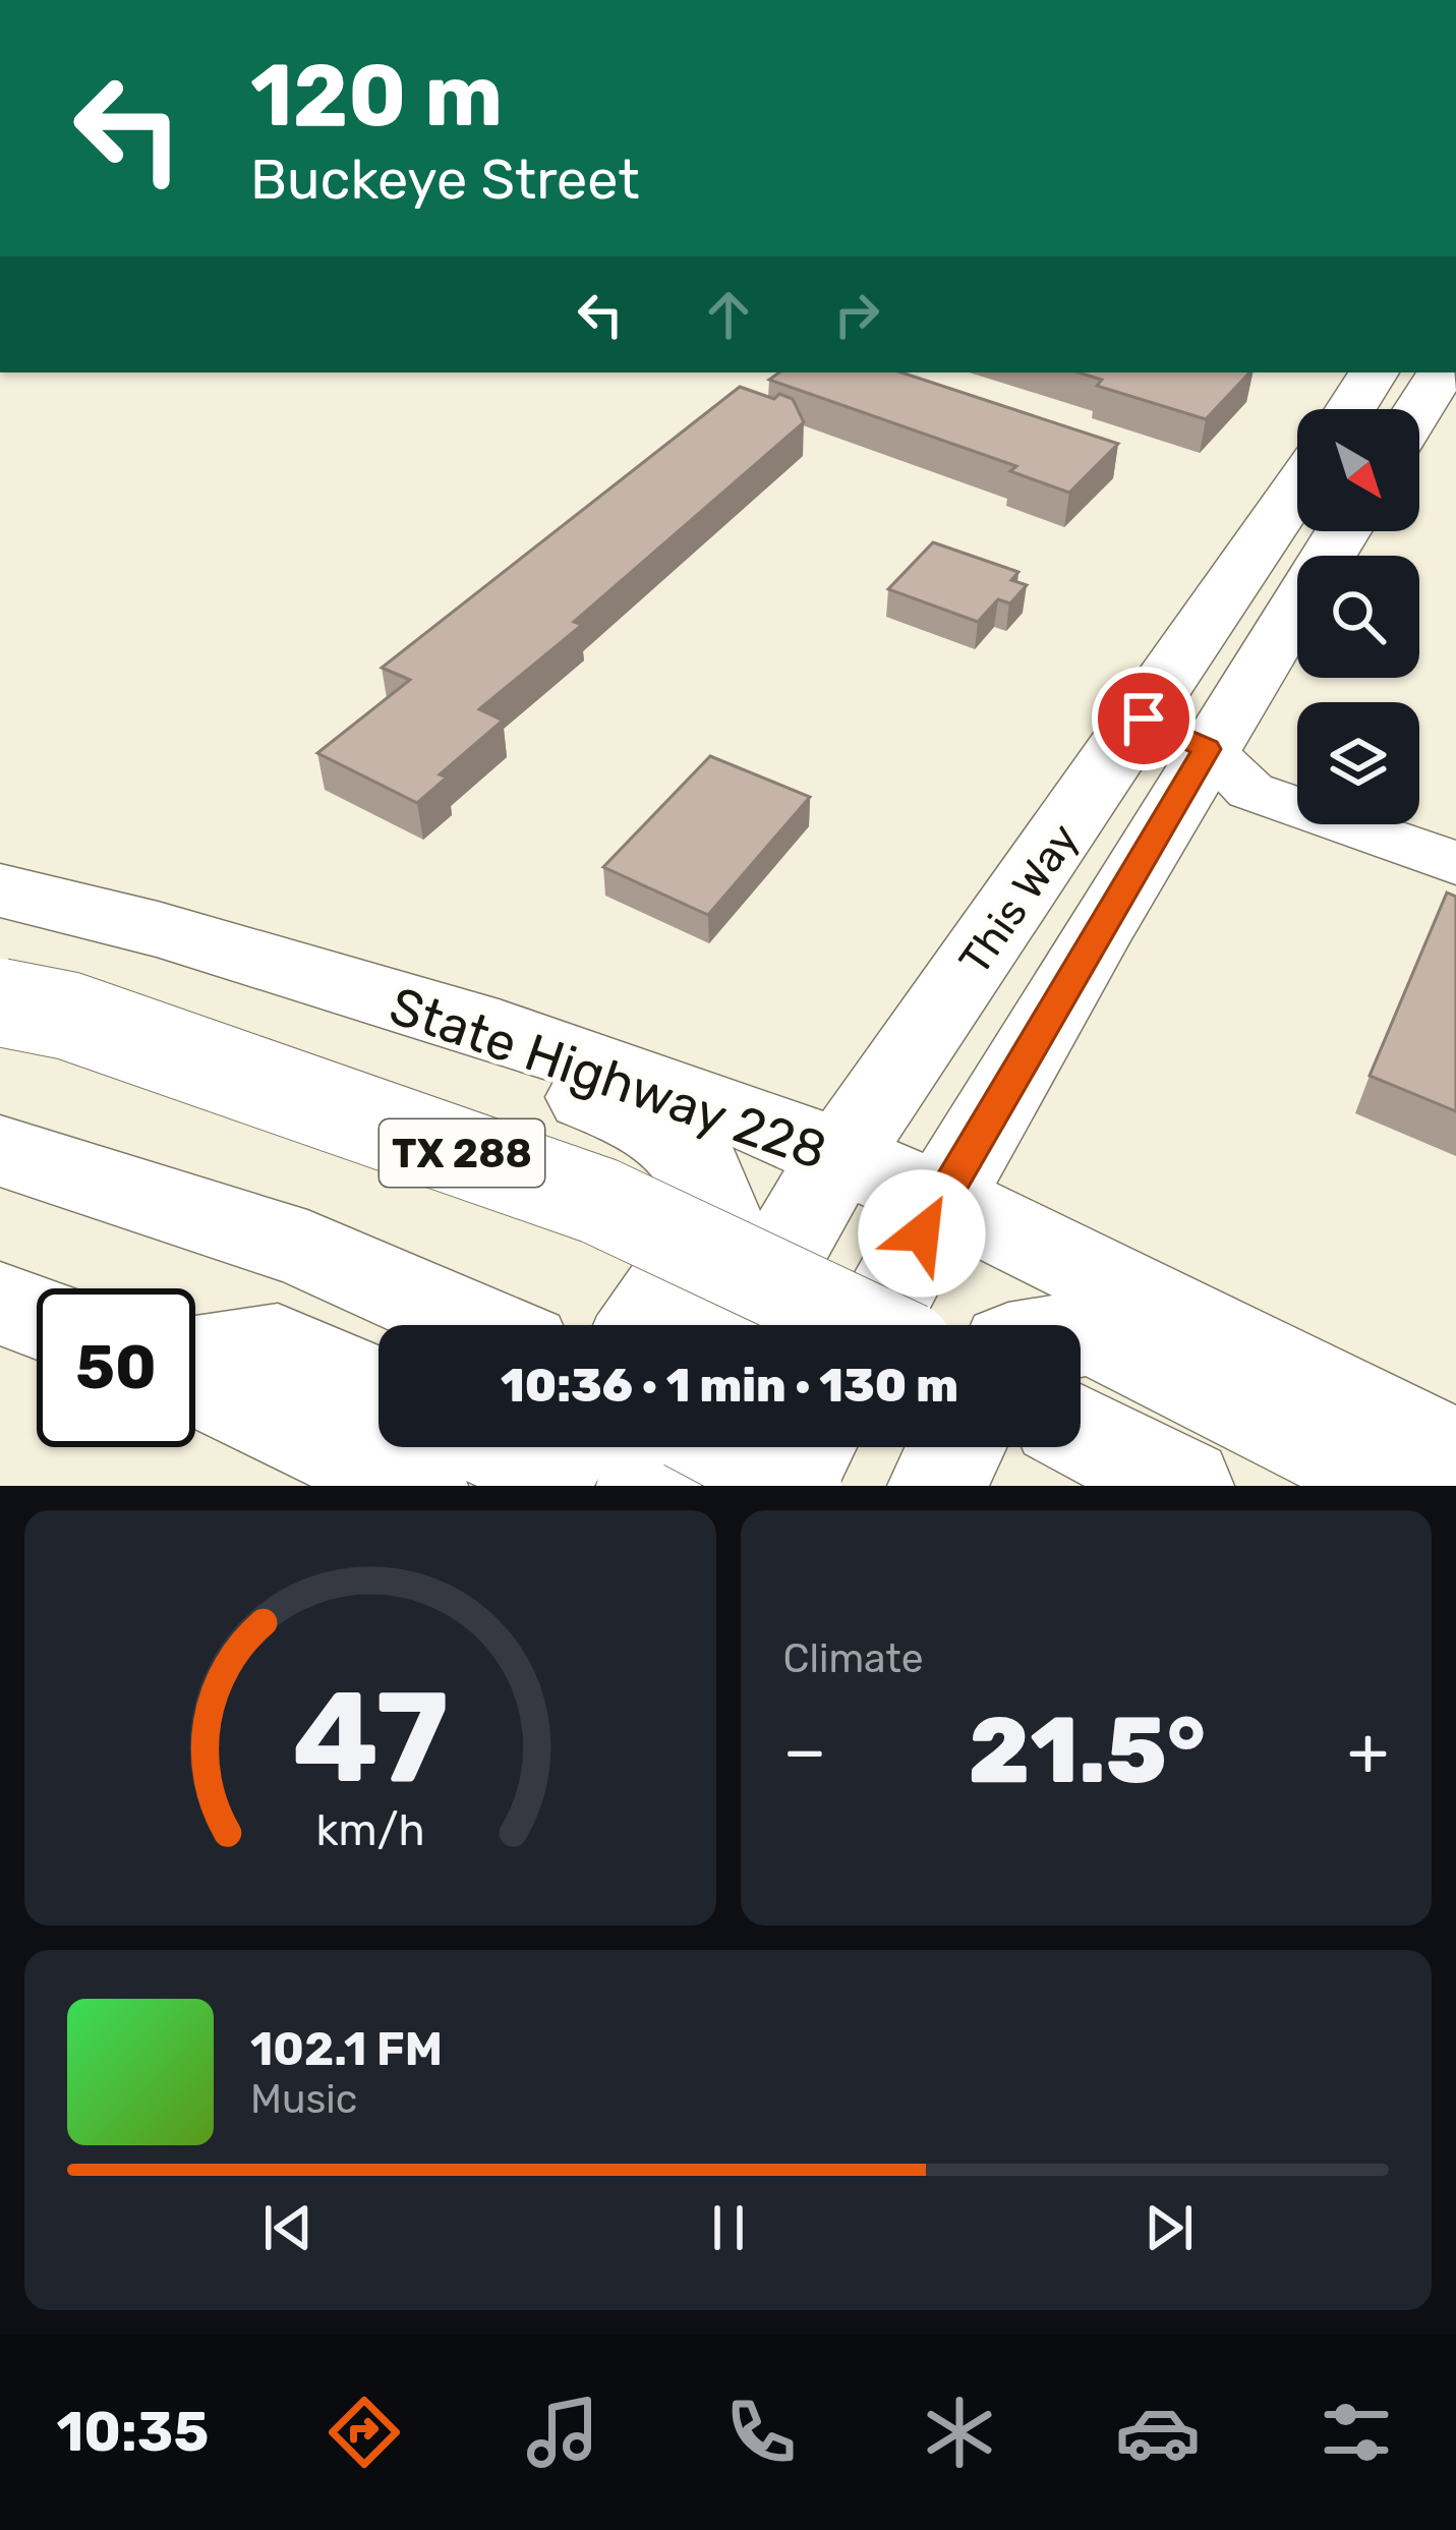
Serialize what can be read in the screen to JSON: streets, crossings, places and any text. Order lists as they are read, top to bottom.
{
  "streets": {
    "main road": ["This Way", "State Highway 228", "TX 288"]
  },
  "crossings": [
    ["This Way", "State Highway 228"]
  ],
  "north": "bottom right",
  "page": {
    "turn": ["120 m", "Buckeye Street"],
    "limit": "50",
    "trip": "10:36 · 1 min · 130 m",
    "tile": "Climate",
    "heat": ["−", "21.5°", "+"],
    "song": ["102.1 FM", "Music"],
    "tabs": "10:35",
    "gauge": ["47", "km/h"]
  }
}
